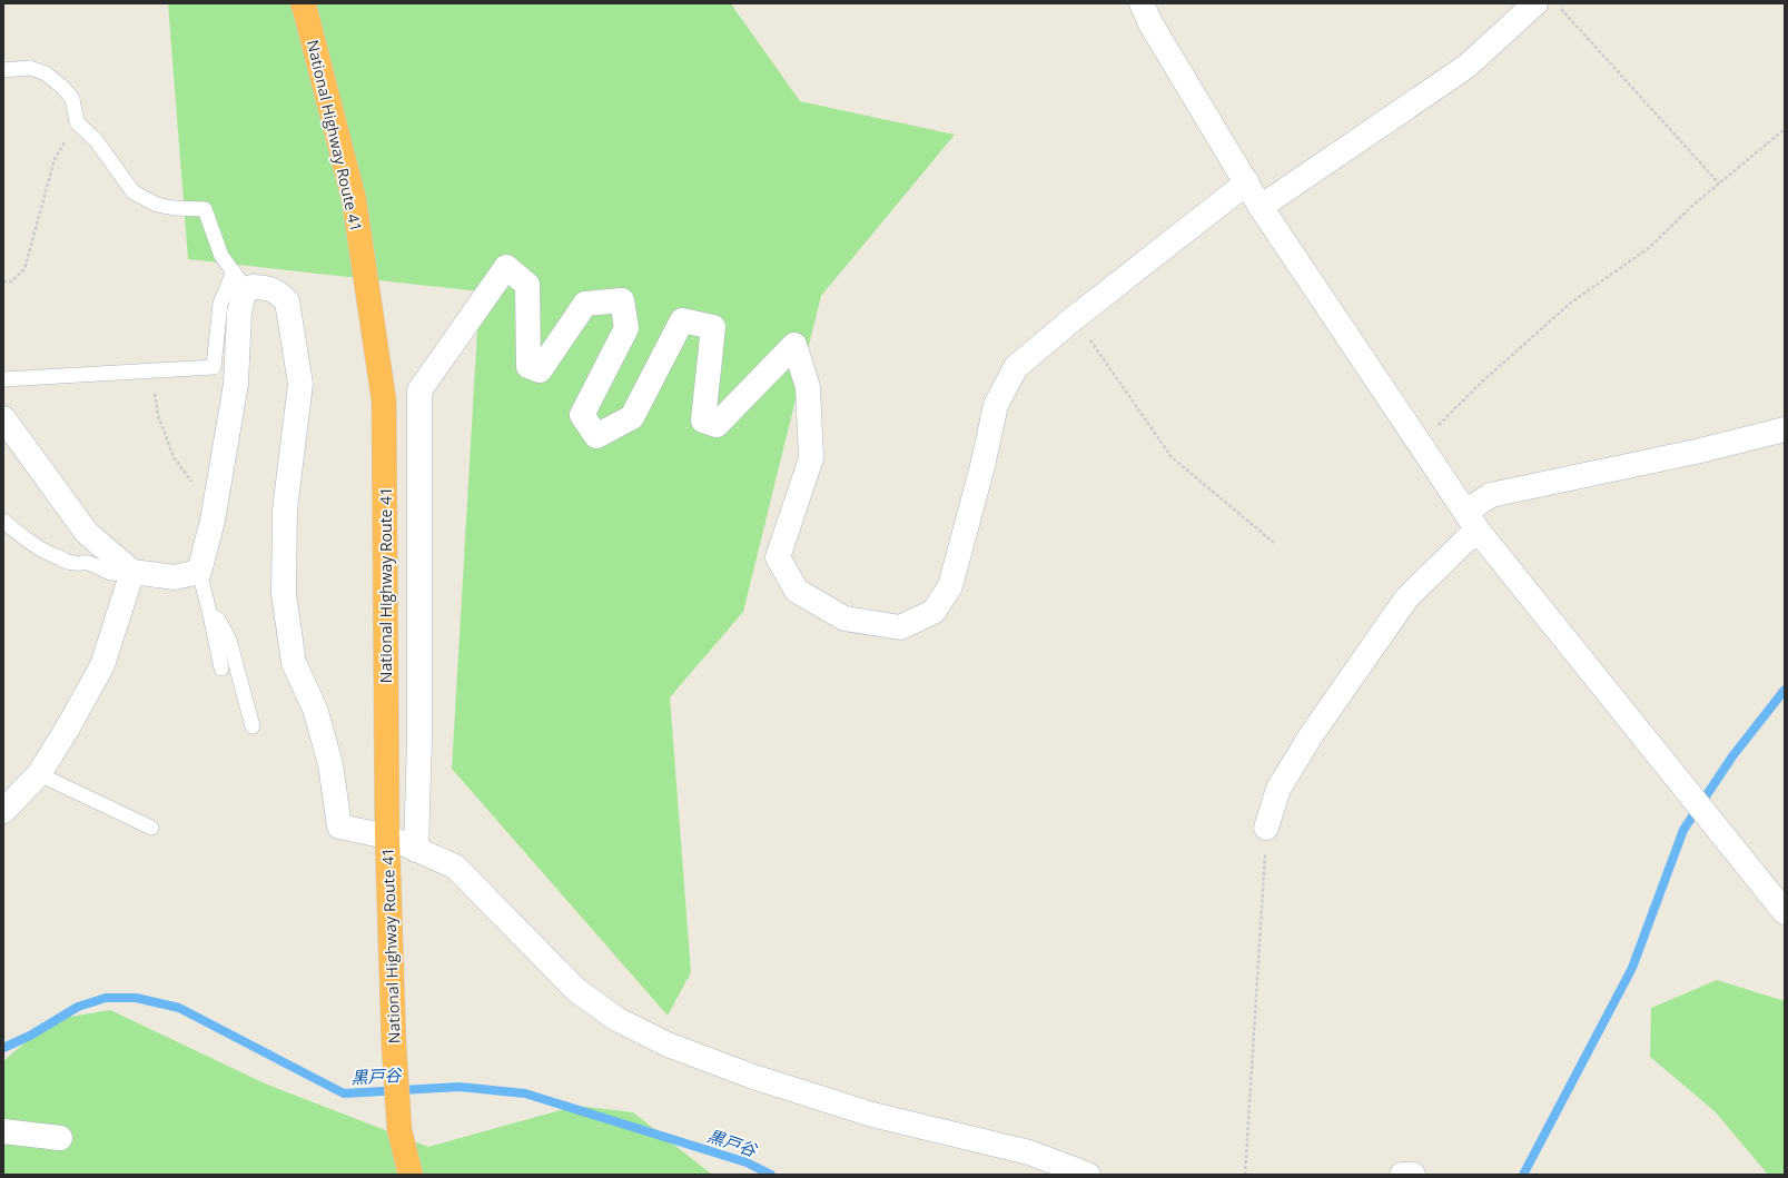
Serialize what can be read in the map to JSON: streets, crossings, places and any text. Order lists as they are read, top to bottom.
{
  "streets": {
    "highway": ["National Highway Route 41"]
  },
  "water": ["黒戸谷"]
}
